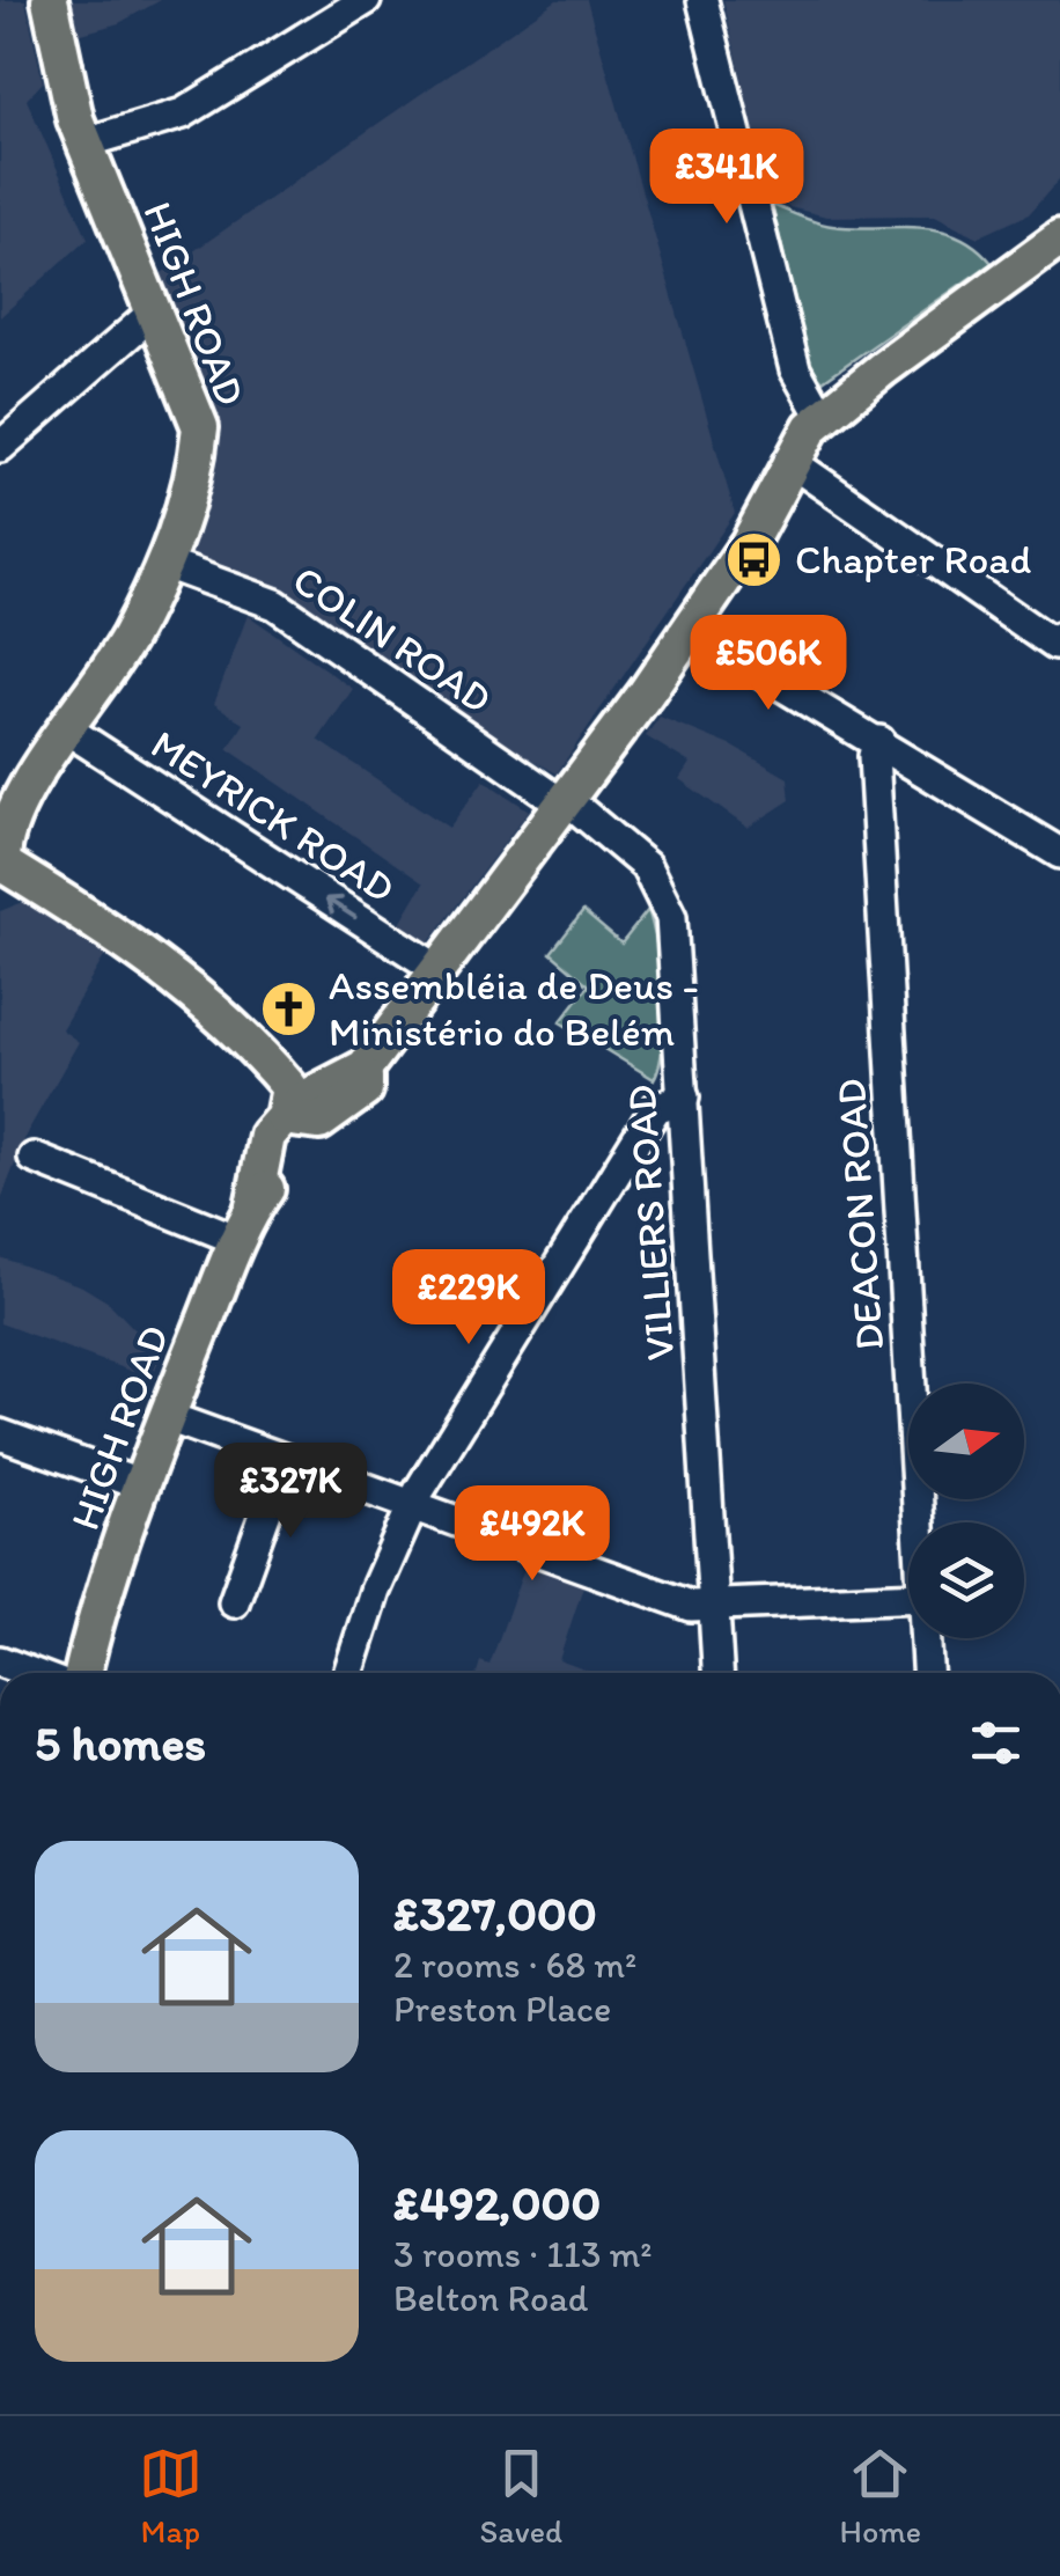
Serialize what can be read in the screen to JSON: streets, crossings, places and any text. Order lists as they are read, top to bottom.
{
  "streets": {
    "main road": ["HIGH ROAD"],
    "street": [
      "COLIN ROAD",
      "MEYRICK ROAD",
      "DEACON ROAD",
      "VILLIERS ROAD"
    ]
  },
  "crossings": [
    ["HIGH ROAD", "COLIN ROAD"],
    ["HIGH ROAD", "MEYRICK ROAD"],
    ["COLIN ROAD", "VILLIERS ROAD"]
  ],
  "one_way": ["MEYRICK ROAD"],
  "places": {
    "bus stop": ["Chapter Road"],
    "church": ["Assembléia de Deus - Ministério do Belém"]
  },
  "north": "right",
  "page": {
    "price": [
      "£341K",
      "£506K",
      "£229K",
      "£327K",
      "£492K"
    ],
    "heading": "5 homes",
    "list": [
      {
        "name": "£327,000",
        "note": "2 rooms · 68 m² · Preston Place"
      },
      {
        "name": "£492,000",
        "note": "3 rooms · 113 m² · Belton Road"
      }
    ],
    "tabs": ["Map", "Saved", "Home"]
  }
}
